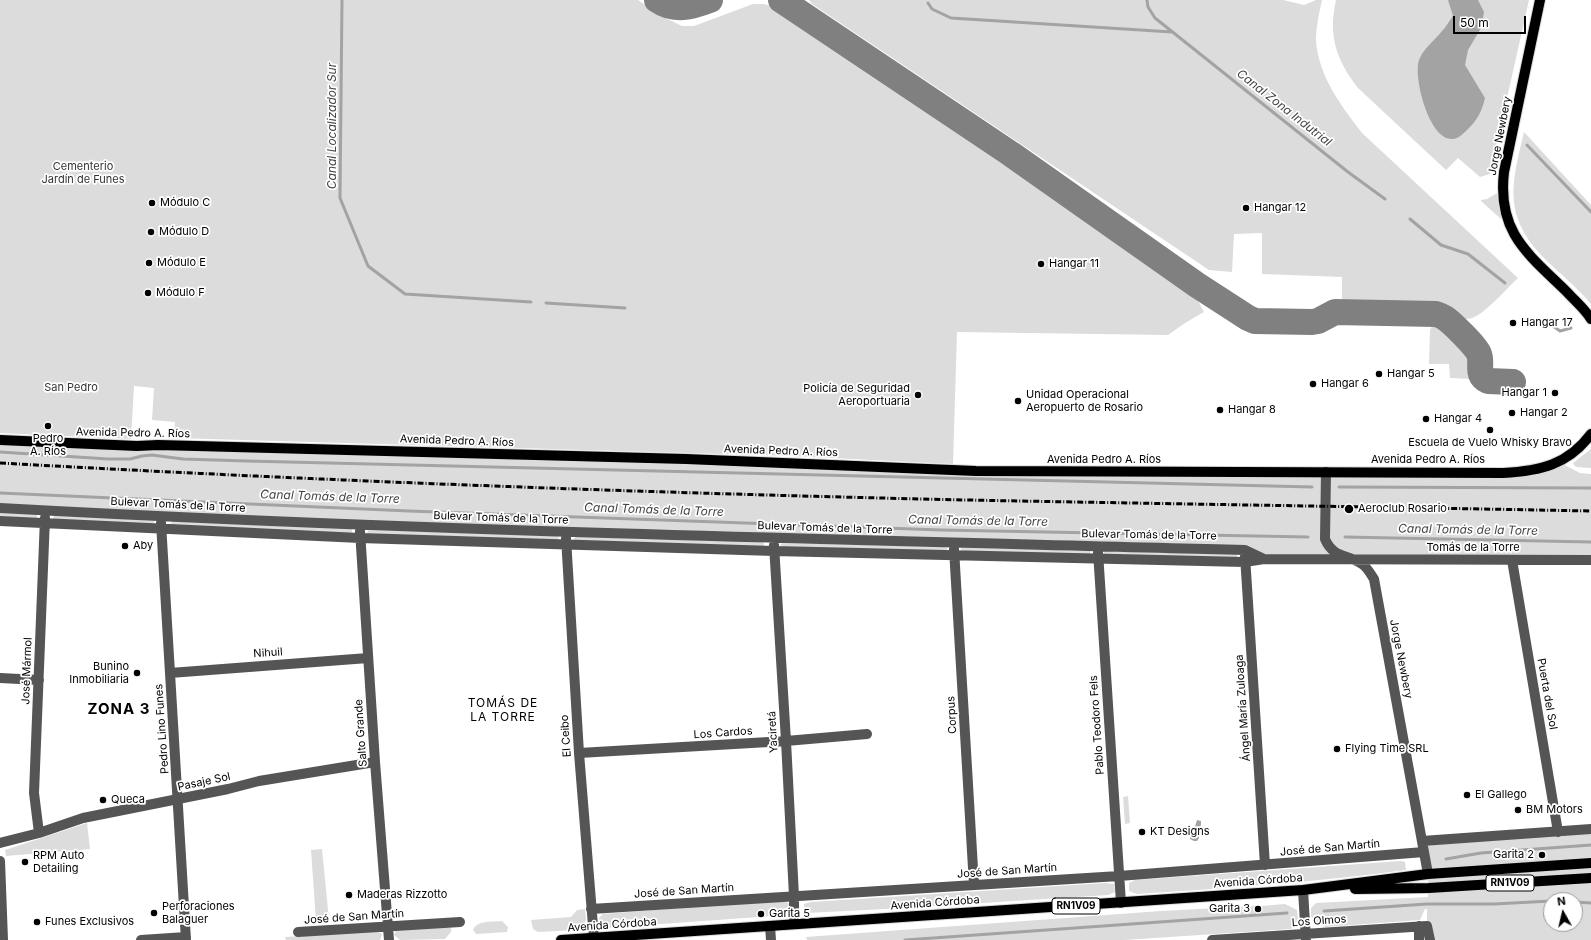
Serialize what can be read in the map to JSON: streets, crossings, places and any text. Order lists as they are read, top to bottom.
{
  "streets": {
    "main road": [
      "Jorge Newbery",
      "Avenida Pedro A. Ríos",
      "Avenida Córdoba",
      "RN1V09"
    ],
    "street": [
      "Bulevar Tomás de la Torre",
      "Tomás de la Torre",
      "Nihuil",
      "José Mármol",
      "Puerta del Sol",
      "Ángel María Zuloaga",
      "Corpus",
      "Pablo Teodoro Fels",
      "Pedro Lino Funes",
      "Yaciretá",
      "Salto Grande",
      "Los Cardos",
      "El Ceibo",
      "Pasaje Sol",
      "José de San Martín",
      "Los Olmos"
    ]
  },
  "crossings": [
    ["Jorge Newbery", "Avenida Pedro A. Ríos"],
    ["Jorge Newbery", "Bulevar Tomás de la Torre"],
    ["Jorge Newbery", "Tomás de la Torre"],
    ["Jorge Newbery", "José de San Martín"],
    ["Jorge Newbery", "Avenida Córdoba"],
    ["Bulevar Tomás de la Torre", "Tomás de la Torre"],
    ["Bulevar Tomás de la Torre", "José Mármol"],
    ["Bulevar Tomás de la Torre", "Ángel María Zuloaga"],
    ["Bulevar Tomás de la Torre", "Corpus"],
    ["Bulevar Tomás de la Torre", "Pablo Teodoro Fels"],
    ["Bulevar Tomás de la Torre", "Pedro Lino Funes"],
    ["Bulevar Tomás de la Torre", "Yaciretá"],
    ["Bulevar Tomás de la Torre", "Salto Grande"],
    ["Bulevar Tomás de la Torre", "El Ceibo"],
    ["Tomás de la Torre", "Puerta del Sol"],
    ["Nihuil", "Pedro Lino Funes"],
    ["Nihuil", "Salto Grande"],
    ["José Mármol", "Pasaje Sol"],
    ["Ángel María Zuloaga", "José de San Martín"],
    ["Corpus", "José de San Martín"],
    ["Pablo Teodoro Fels", "José de San Martín"],
    ["Pablo Teodoro Fels", "Avenida Córdoba"],
    ["Pedro Lino Funes", "Pasaje Sol"],
    ["Yaciretá", "Los Cardos"],
    ["Yaciretá", "José de San Martín"],
    ["Yaciretá", "Avenida Córdoba"],
    ["Salto Grande", "Pasaje Sol"],
    ["Salto Grande", "José de San Martín"],
    ["Los Cardos", "El Ceibo"],
    ["El Ceibo", "José de San Martín"],
    ["El Ceibo", "Avenida Córdoba"]
  ],
  "districts": ["TOMÁS DE LA TORRE", "ZONA 3"],
  "water": ["Canal Zona Indutrial", "Canal Localizador Sur", "Canal Tomás de la Torre"],
  "parks": ["Cementerio Jardín de Funes", "San Pedro"],
  "places": [
    "Módulo C",
    "Hangar 12",
    "Módulo D",
    "Módulo E",
    "Hangar 11",
    "Módulo F",
    "Hangar 17",
    "Hangar 5",
    "Hangar 6",
    "Hangar 1",
    "Policía de Seguridad Aeroportuaria",
    "Unidad Operacional Aeropuerto de Rosario",
    "Hangar 8",
    "Hangar 2",
    "Hangar 4",
    "Pedro A. Ríos",
    "Escuela de Vuelo Whisky Bravo",
    "Aeroclub Rosario",
    "Aby",
    "Bunino Inmobiliaria",
    "Flying Time SRL",
    "El Gallego",
    "Queca",
    "BM Motors",
    "KT Designs",
    "Garita 2",
    "RPM Auto Detailing",
    "Maderas Rizzotto",
    "Garita 3",
    "Perforaciones Balaguer",
    "Garita 5",
    "Funes Exclusivos"
  ],
  "scale_bar": "50 m",
  "north": "top"
}
